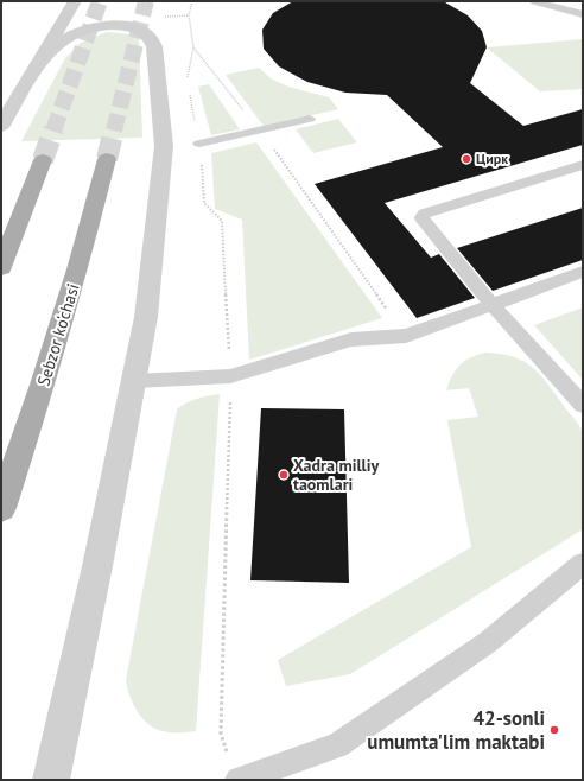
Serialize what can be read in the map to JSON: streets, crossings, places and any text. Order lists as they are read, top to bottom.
{
  "streets": {
    "main road": ["Sebzor ko‘chasi"]
  },
  "places": ["Цирк", "Xadra milliy taomlari", "42-sonli umumta'lim maktabi"]
}
